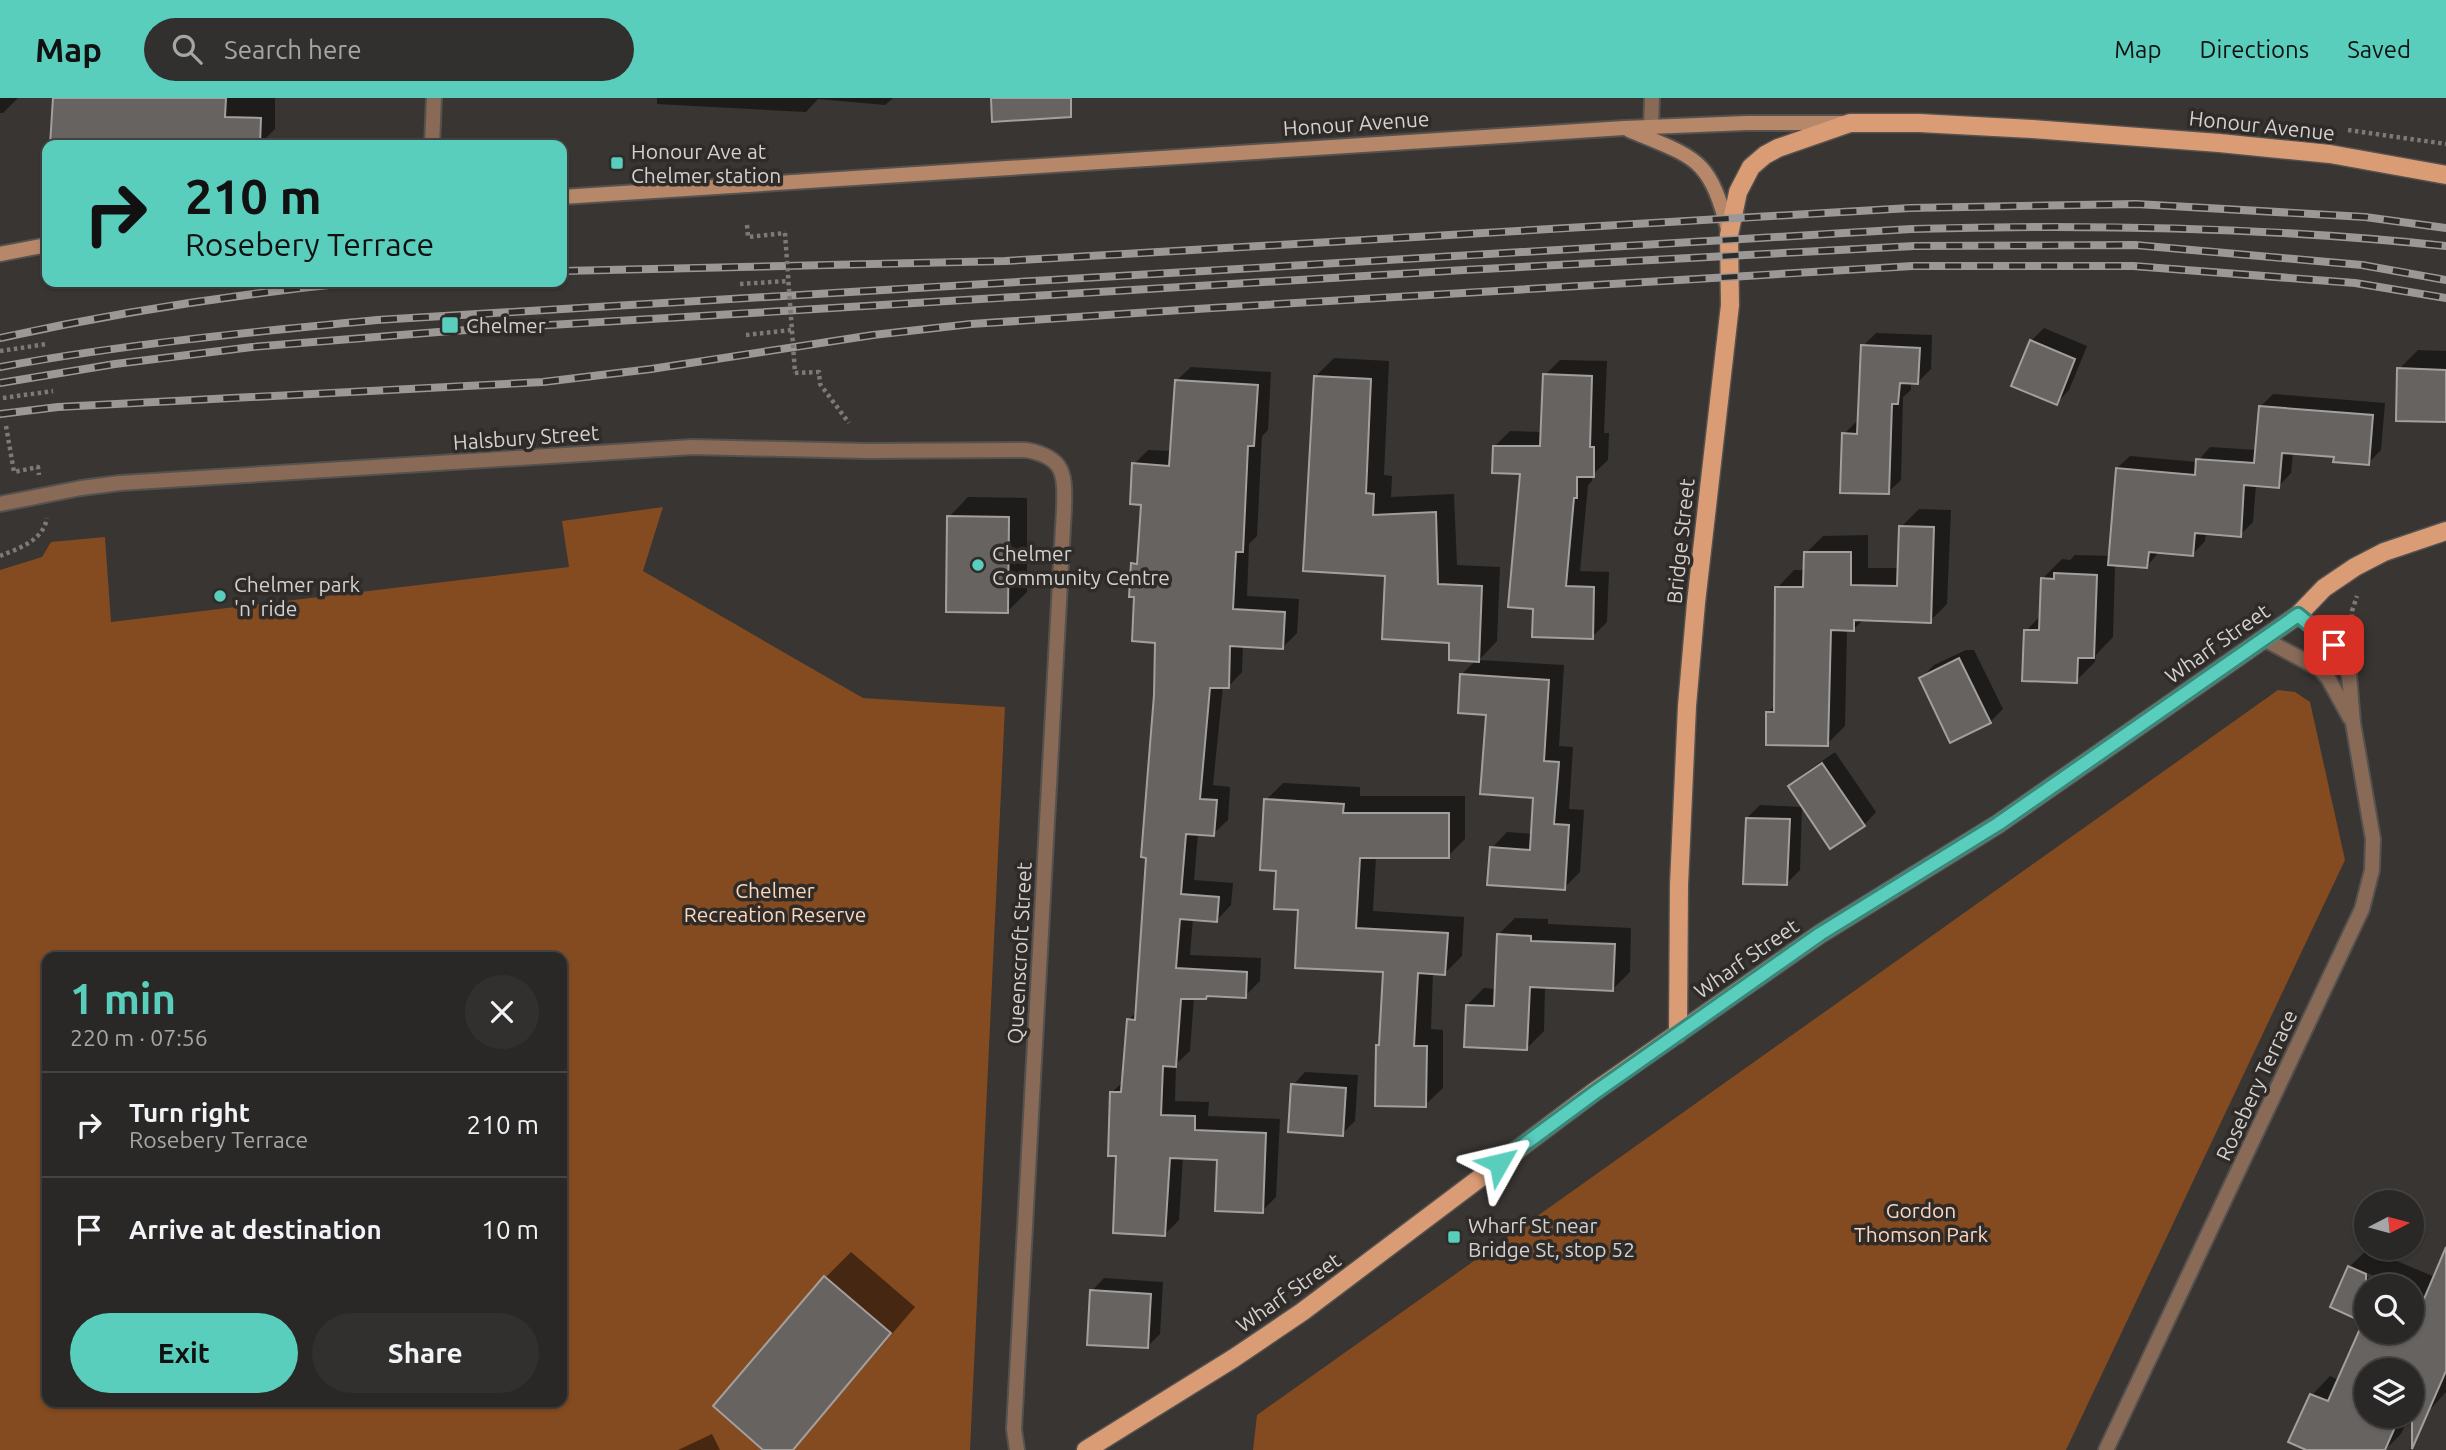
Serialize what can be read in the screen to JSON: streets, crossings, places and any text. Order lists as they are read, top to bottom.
{
  "streets": {
    "main road": ["Honour Avenue", "Bridge Street", "Wharf Street"],
    "street": ["Halsbury Street", "Queenscroft Street", "Rosebery Terrace"]
  },
  "crossings": [
    ["Honour Avenue", "Bridge Street"],
    ["Halsbury Street", "Queenscroft Street"],
    ["Bridge Street", "Wharf Street"],
    ["Wharf Street", "Rosebery Terrace"]
  ],
  "parks": ["Chelmer Recreation Reserve", "Gordon Thomson Park"],
  "places": {
    "transit": ["Honour Ave at Chelmer station", "Chelmer", "Wharf St near Bridge St, stop 52"],
    "other": ["Chelmer Community Centre", "Chelmer park 'n' ride"]
  },
  "north": "right",
  "page": {
    "header": "Map",
    "search": "Search here",
    "nav": ["Map", "Directions", "Saved"],
    "turn": ["210 m", "Rosebery Terrace"],
    "heading": ["1 min", "220 m · 07:56"],
    "list": [
      {
        "name": "Turn right",
        "note": "Rosebery Terrace",
        "value": "210 m"
      },
      {
        "name": "Arrive at destination",
        "value": "10 m"
      }
    ],
    "buttons": ["Exit", "Share"]
  }
}
